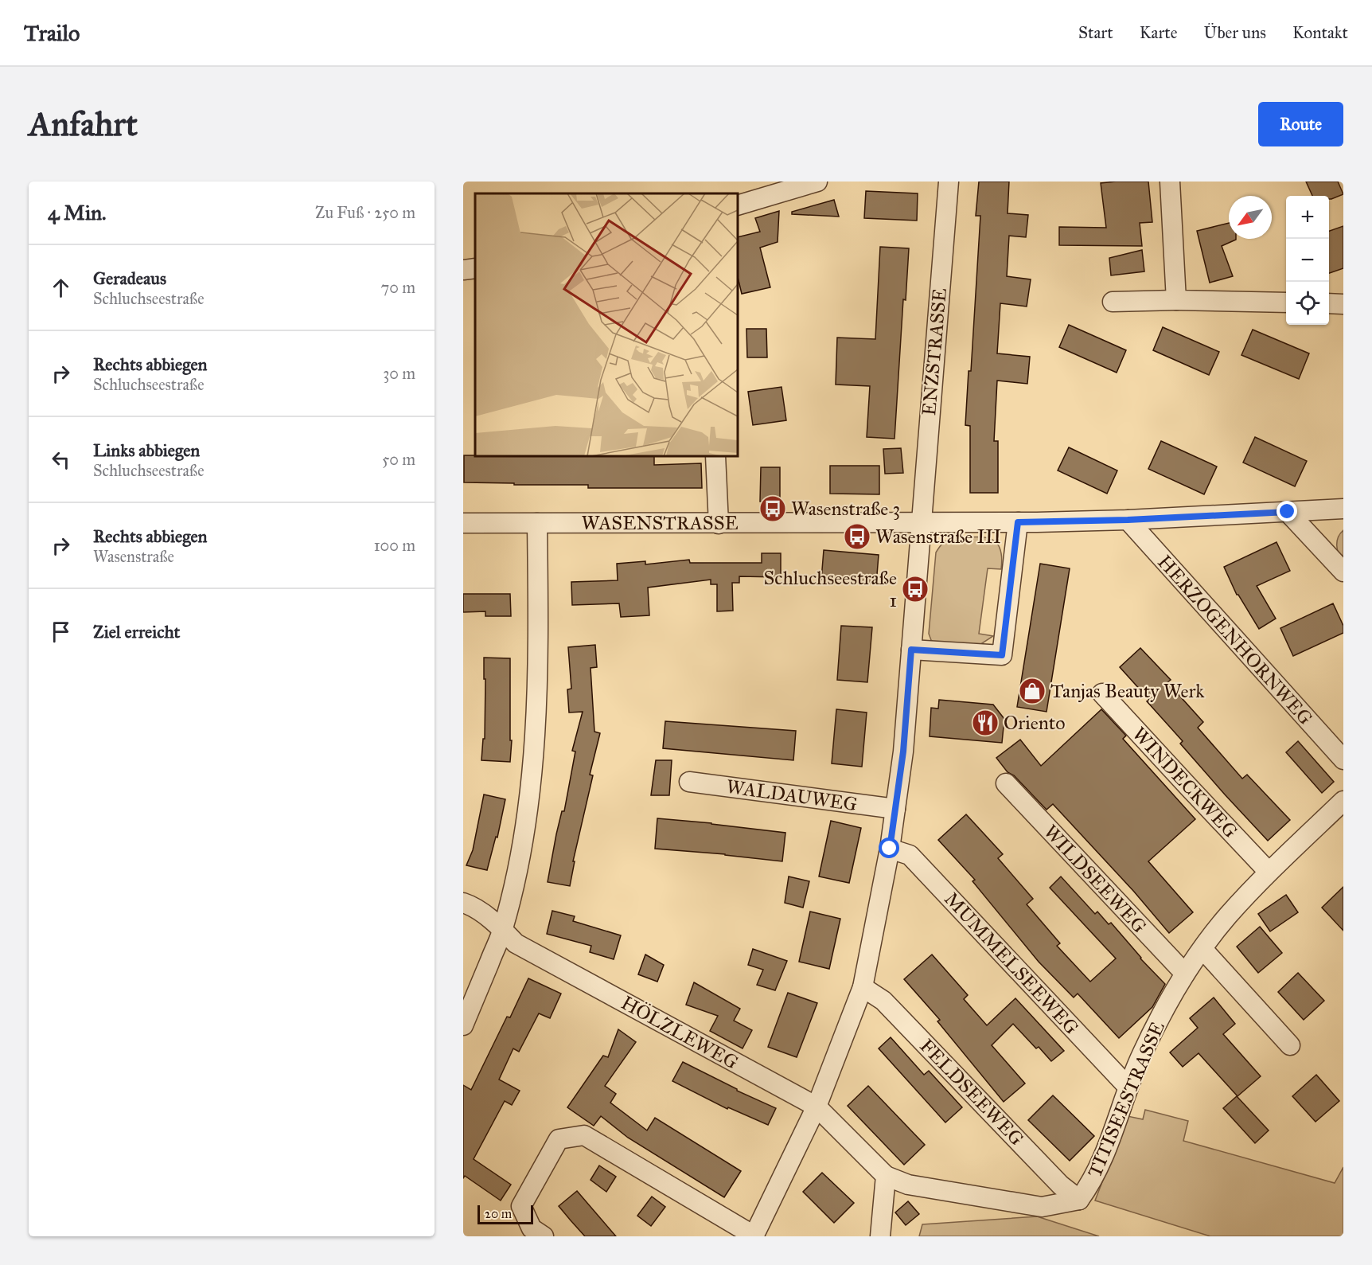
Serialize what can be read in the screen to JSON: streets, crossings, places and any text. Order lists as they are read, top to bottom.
{
  "streets": {
    "street": [
      "ENZSTRASSE",
      "WASENSTRASSE",
      "HERZOGENHORNWEG",
      "WINDECKWEG",
      "WALDAUWEG",
      "WILDSEEWEG",
      "MUMMELSEEWEG",
      "HÖLZLEWEG",
      "FELDSEEWEG",
      "TITISEESTRASSE"
    ]
  },
  "crossings": [
    ["ENZSTRASSE", "WASENSTRASSE"],
    ["ENZSTRASSE", "WALDAUWEG"],
    ["ENZSTRASSE", "MUMMELSEEWEG"],
    ["ENZSTRASSE", "HÖLZLEWEG"],
    ["ENZSTRASSE", "FELDSEEWEG"],
    ["WASENSTRASSE", "HERZOGENHORNWEG"],
    ["WINDECKWEG", "TITISEESTRASSE"],
    ["WILDSEEWEG", "TITISEESTRASSE"],
    ["MUMMELSEEWEG", "TITISEESTRASSE"],
    ["HÖLZLEWEG", "FELDSEEWEG"],
    ["HÖLZLEWEG", "TITISEESTRASSE"],
    ["FELDSEEWEG", "TITISEESTRASSE"]
  ],
  "places": {
    "bus stop": ["Wasenstraße 3", "Wasenstraße III", "Schluchseestraße 1"],
    "shop": ["Tanjas Beauty Werk"],
    "restaurant": ["Oriento"]
  },
  "scale_bar": "20 m",
  "north": "bottom left",
  "page": {
    "header": "Trailo",
    "nav": [
      "Start",
      "Karte",
      "Über uns",
      "Kontakt"
    ],
    "buttons": "Route",
    "title": "Anfahrt",
    "heading": ["4 Min.", "Zu Fuß · 250 m"],
    "map_buttons": ["+", "−"],
    "list": [
      ["Geradeaus", "Schluchseestraße", "70 m"],
      ["Rechts abbiegen", "Schluchseestraße", "30 m"],
      ["Links abbiegen", "Schluchseestraße", "50 m"],
      ["Rechts abbiegen", "Wasenstraße", "100 m"],
      "Ziel erreicht"
    ],
    "scale": "20 m"
  }
}
